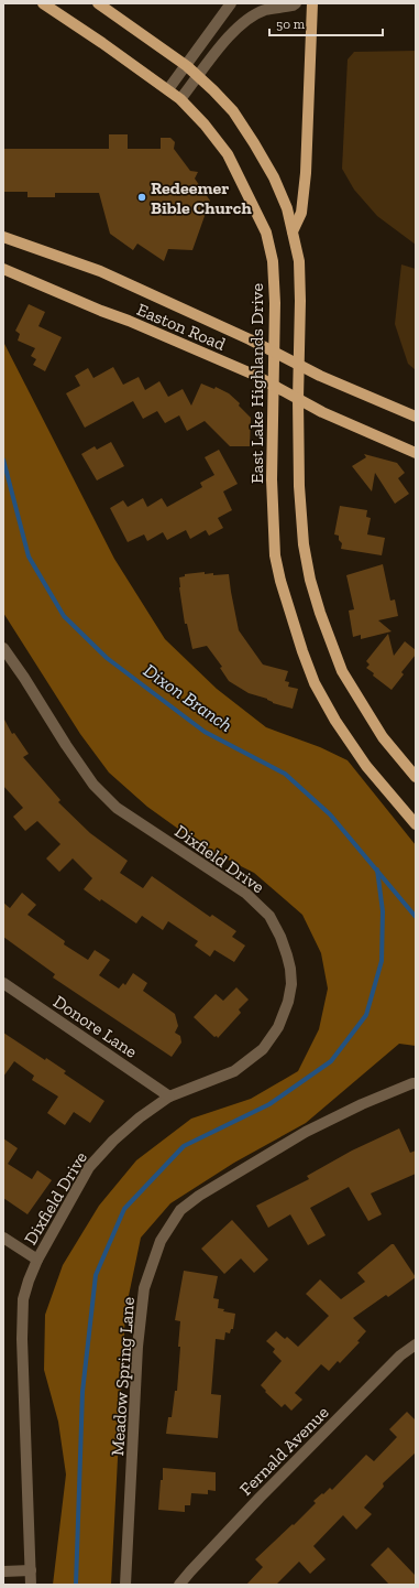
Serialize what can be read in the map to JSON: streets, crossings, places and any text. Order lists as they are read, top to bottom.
{
  "streets": {
    "main road": ["Easton Road", "East Lake Highlands Drive"],
    "street": [
      "Dixfield Drive",
      "Donore Lane",
      "Meadow Spring Lane",
      "Fernald Avenue"
    ]
  },
  "crossings": [
    ["Easton Road", "East Lake Highlands Drive"],
    ["Dixfield Drive", "Donore Lane"]
  ],
  "water": ["Dixon Branch"],
  "places": ["Redeemer Bible Church"],
  "scale_bar": "50 m"
}
